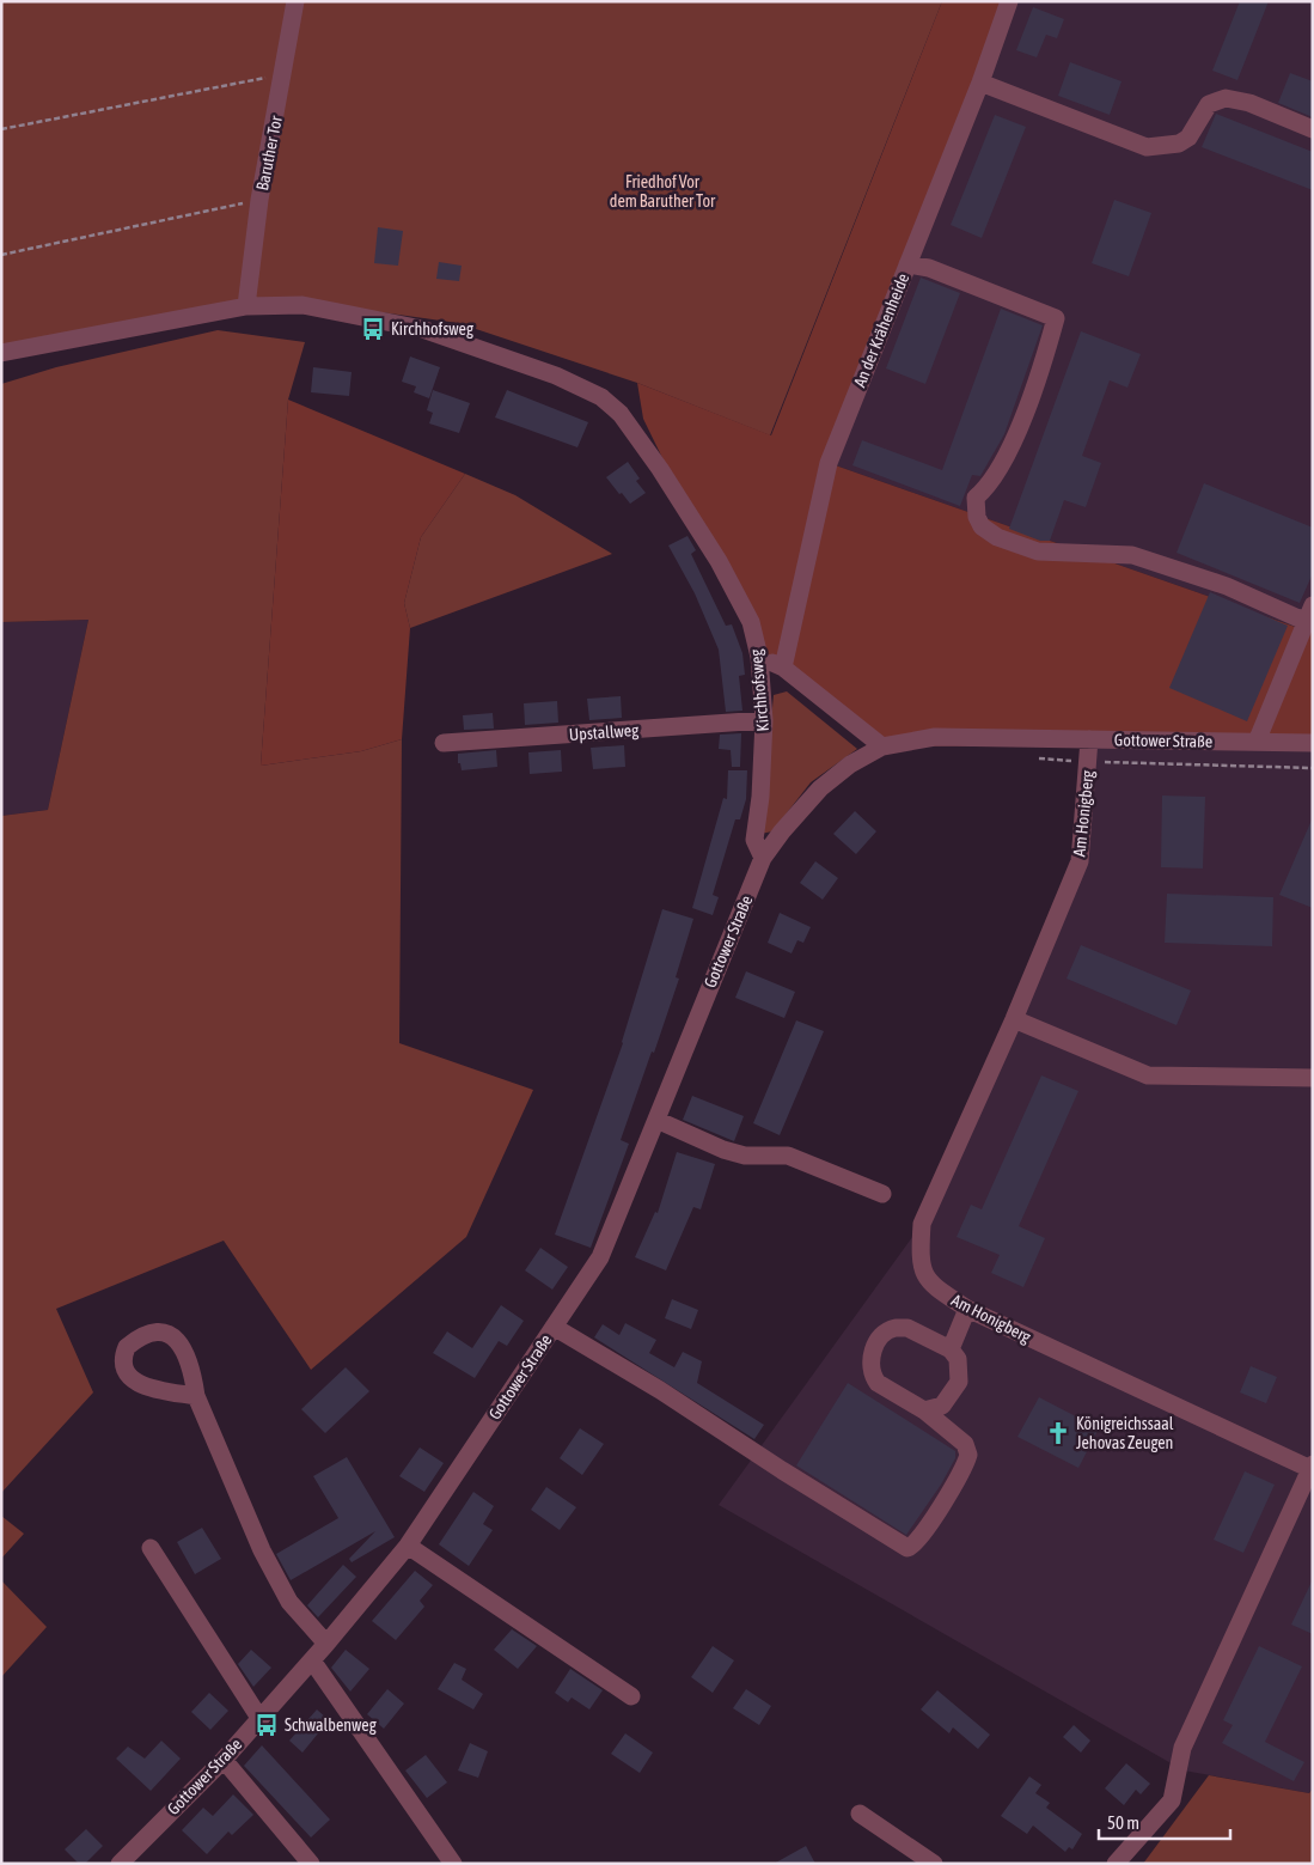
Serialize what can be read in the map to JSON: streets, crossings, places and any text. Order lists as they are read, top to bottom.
{
  "streets": {
    "street": [
      "Baruther Tor",
      "An der Krähenheide",
      "Kirchhofsweg",
      "Upstallweg",
      "Gottower Straße",
      "Am Honigberg"
    ]
  },
  "crossings": [
    ["Baruther Tor", "Kirchhofsweg"],
    ["Kirchhofsweg", "Upstallweg"],
    ["Kirchhofsweg", "Gottower Straße"],
    ["Gottower Straße", "Am Honigberg"]
  ],
  "parks": ["Friedhof Vor dem Baruther Tor"],
  "places": {
    "bus stop": ["Kirchhofsweg", "Schwalbenweg"],
    "church": ["Königreichssaal Jehovas Zeugen"]
  },
  "scale_bar": "50 m"
}
